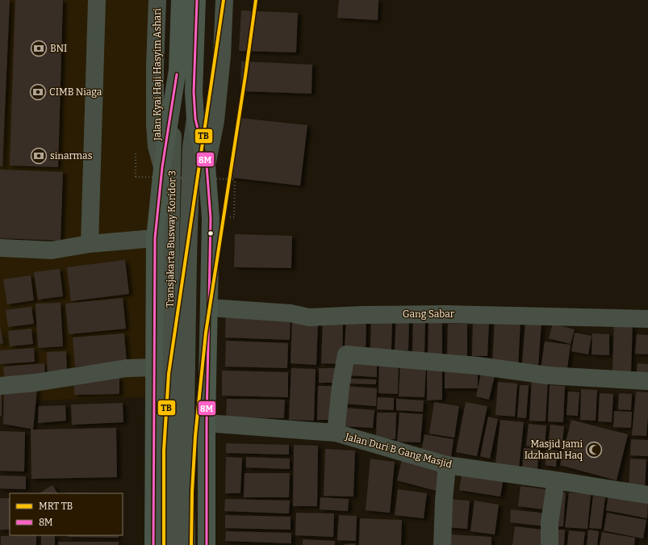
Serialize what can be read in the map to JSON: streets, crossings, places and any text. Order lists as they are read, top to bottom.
{
  "streets": {
    "main road": ["Jalan Kyai Haji Hasyim Ashari"],
    "street": ["Transjakarta Busway Koridor 3", "Gang Sabar", "Jalan Duri B Gang Masjid"]
  },
  "crossings": [
    ["Jalan Kyai Haji Hasyim Ashari", "Transjakarta Busway Koridor 3"],
    ["Jalan Kyai Haji Hasyim Ashari", "Gang Sabar"],
    ["Jalan Kyai Haji Hasyim Ashari", "Jalan Duri B Gang Masjid"]
  ],
  "places": {
    "bank": ["BNI", "CIMB Niaga", "sinarmas"],
    "mosque": ["Masjid Jami Idzharul Haq"]
  },
  "lines": ["metro line TB", "transit line 8M"],
  "legend": ["MRT TB", "8M"]
}
